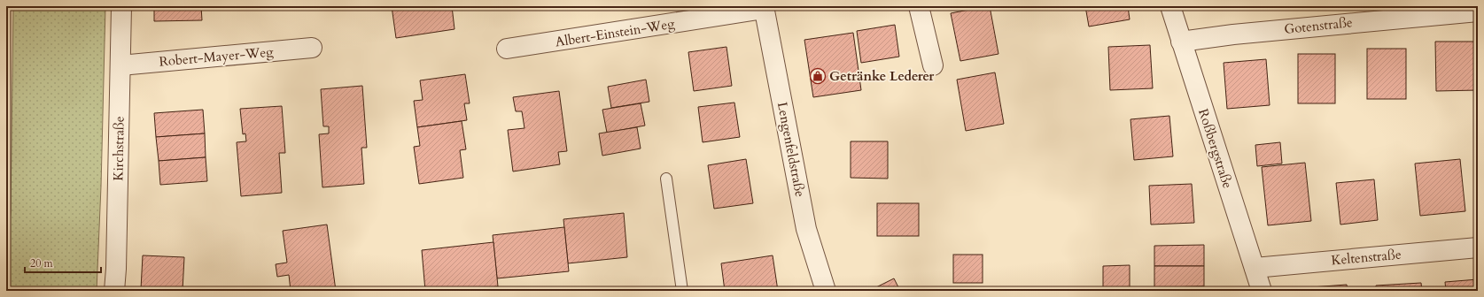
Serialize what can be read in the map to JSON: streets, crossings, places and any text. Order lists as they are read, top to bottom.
{
  "streets": {
    "street": [
      "Gotenstraße",
      "Albert-Einstein-Weg",
      "Robert-Mayer-Weg",
      "Kirchstraße",
      "Roßbergstraße",
      "Lengenfeldstraße",
      "Keltenstraße"
    ]
  },
  "crossings": [
    ["Gotenstraße", "Roßbergstraße"],
    ["Albert-Einstein-Weg", "Lengenfeldstraße"],
    ["Robert-Mayer-Weg", "Kirchstraße"],
    ["Roßbergstraße", "Keltenstraße"]
  ],
  "places": {
    "shop": ["Getränke Lederer"]
  },
  "scale_bar": "20 m"
}
